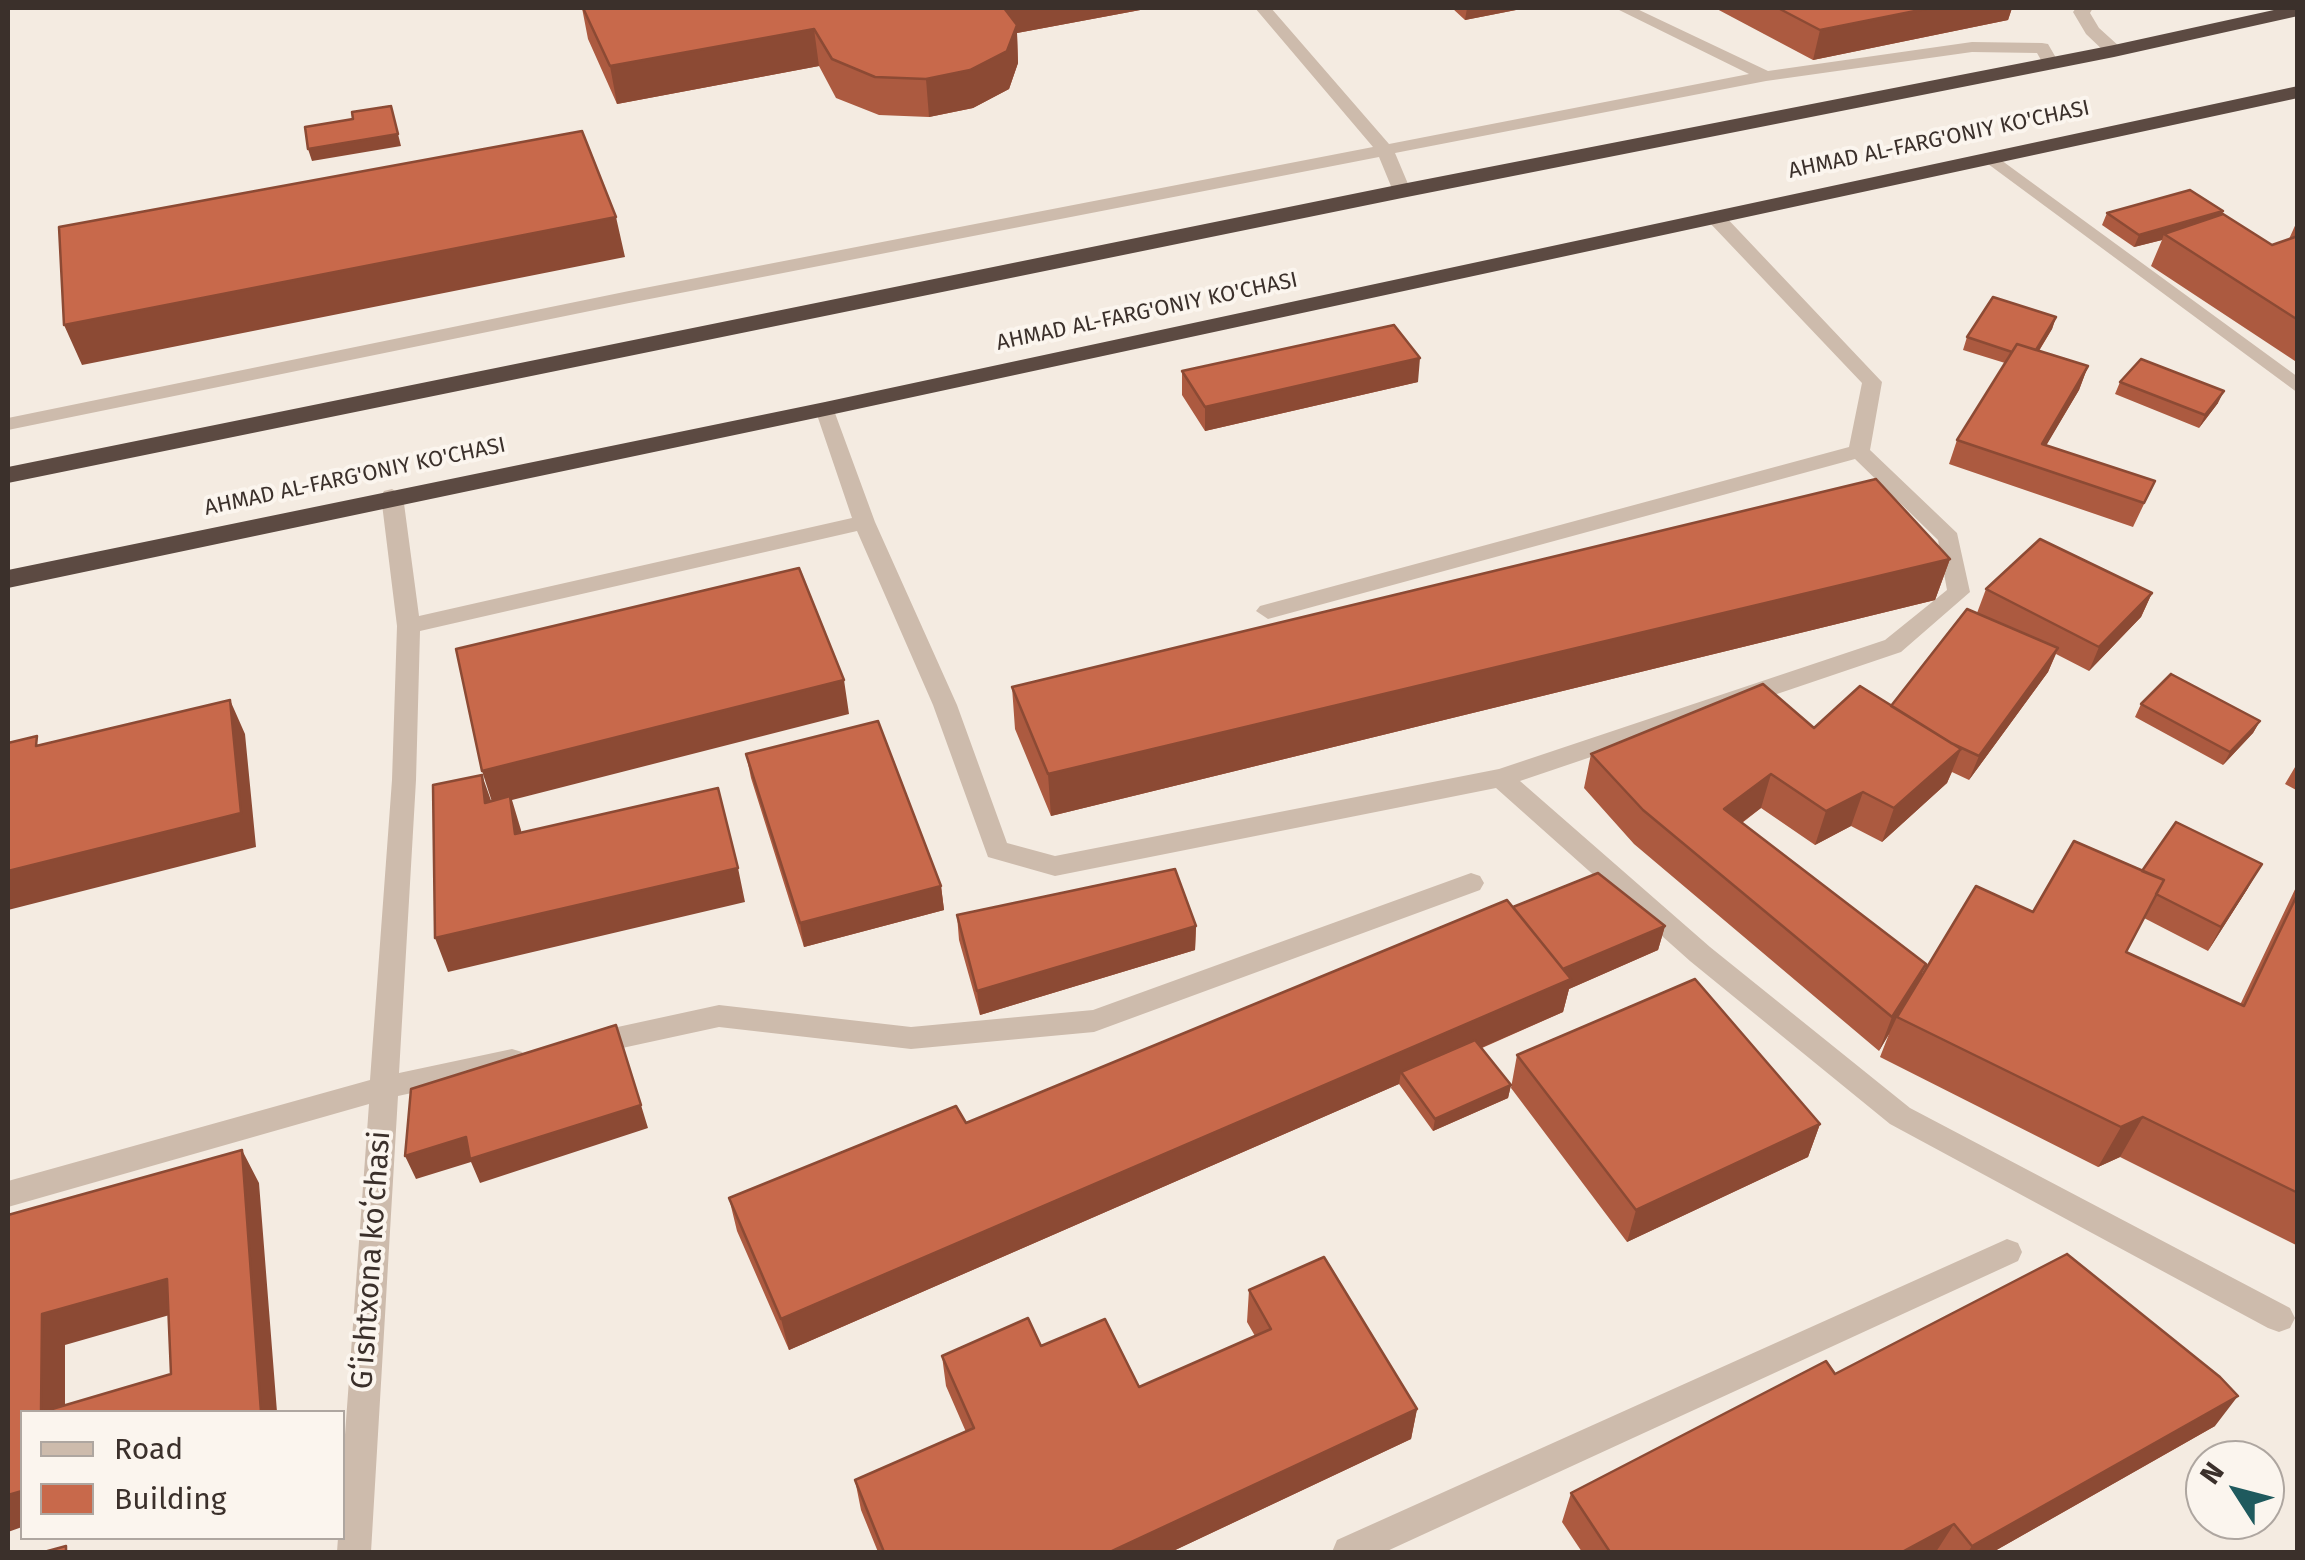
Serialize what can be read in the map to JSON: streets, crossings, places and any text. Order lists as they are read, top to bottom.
{
  "streets": {
    "highway": ["AHMAD AL-FARG'ONIY KO'CHASI"],
    "street": ["Gʻishtxona koʻchasi"]
  },
  "crossings": [
    ["AHMAD AL-FARG'ONIY KO'CHASI", "Gʻishtxona koʻchasi"]
  ],
  "legend": ["Road", "Building"],
  "north": "top left"
}
